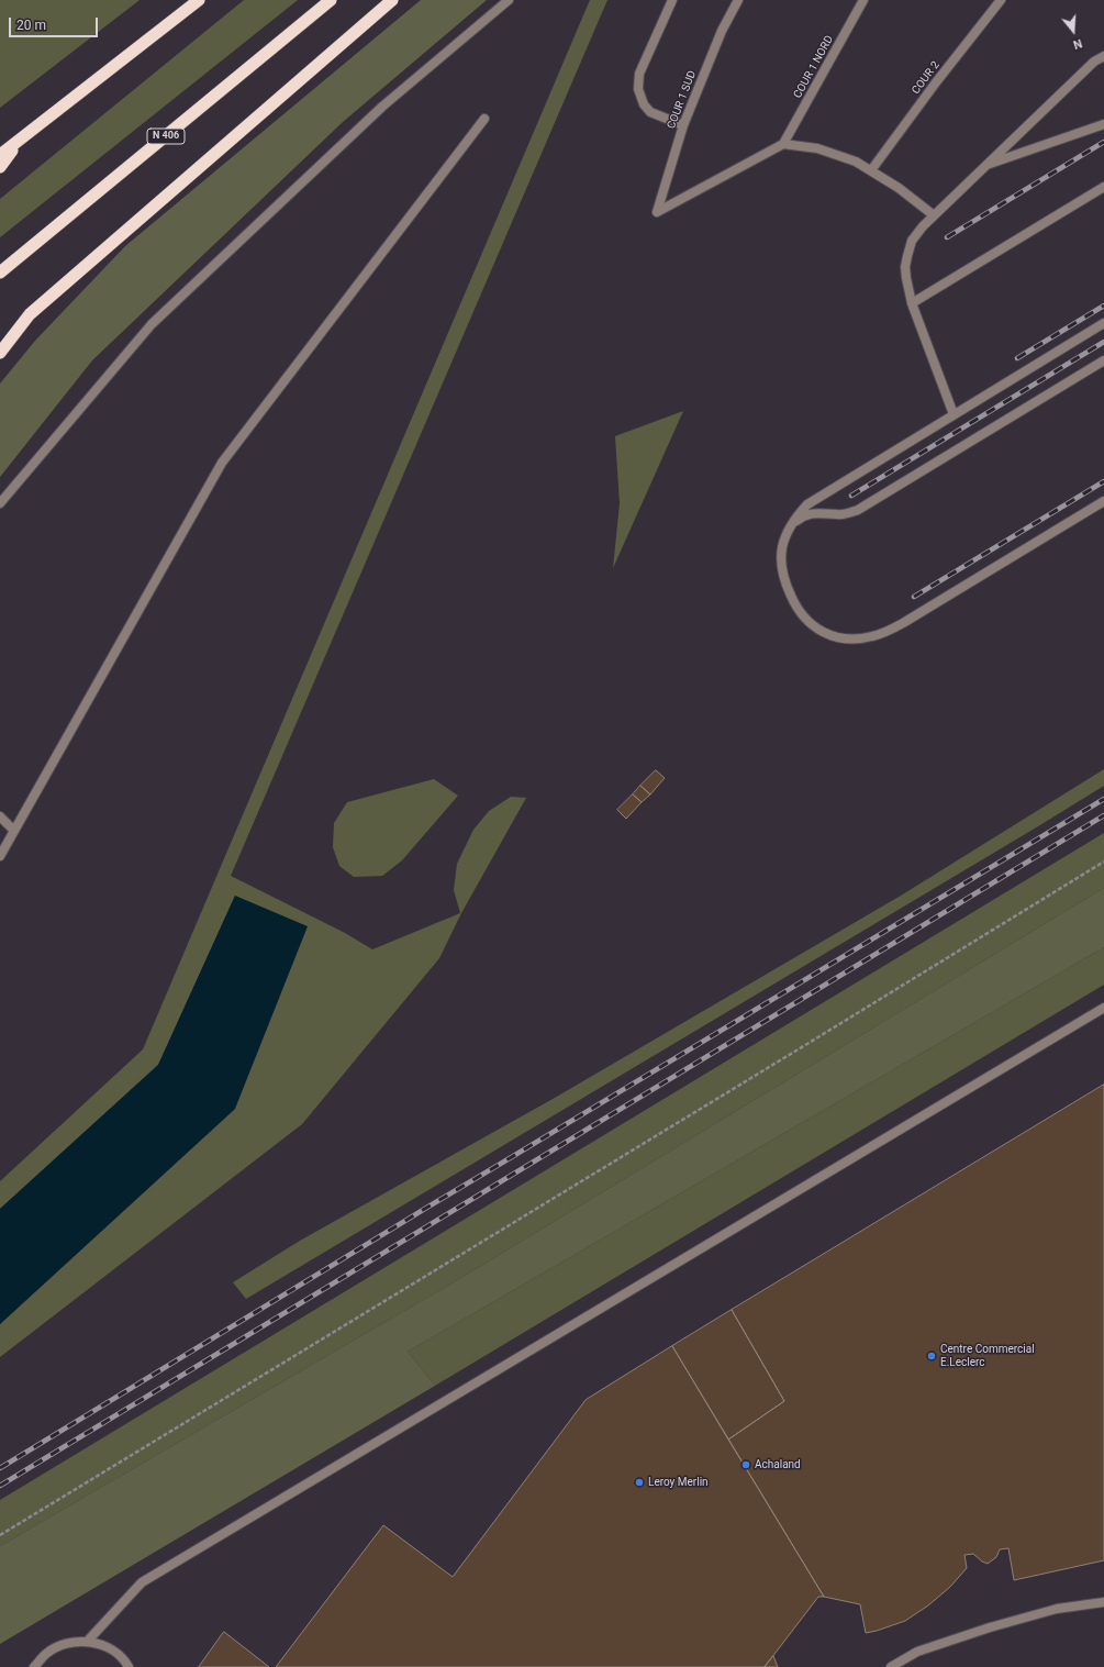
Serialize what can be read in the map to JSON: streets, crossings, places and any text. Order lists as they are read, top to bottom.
{
  "streets": {
    "highway": ["N 406"],
    "street": ["COUR 1 NORD", "COUR 2", "COUR 1 SUD"]
  },
  "crossings": [
    ["COUR 1 NORD", "COUR 1 SUD"]
  ],
  "places": ["Centre Commercial E.Leclerc", "Achaland", "Leroy Merlin"],
  "scale_bar": "20 m",
  "north": "bottom"
}
